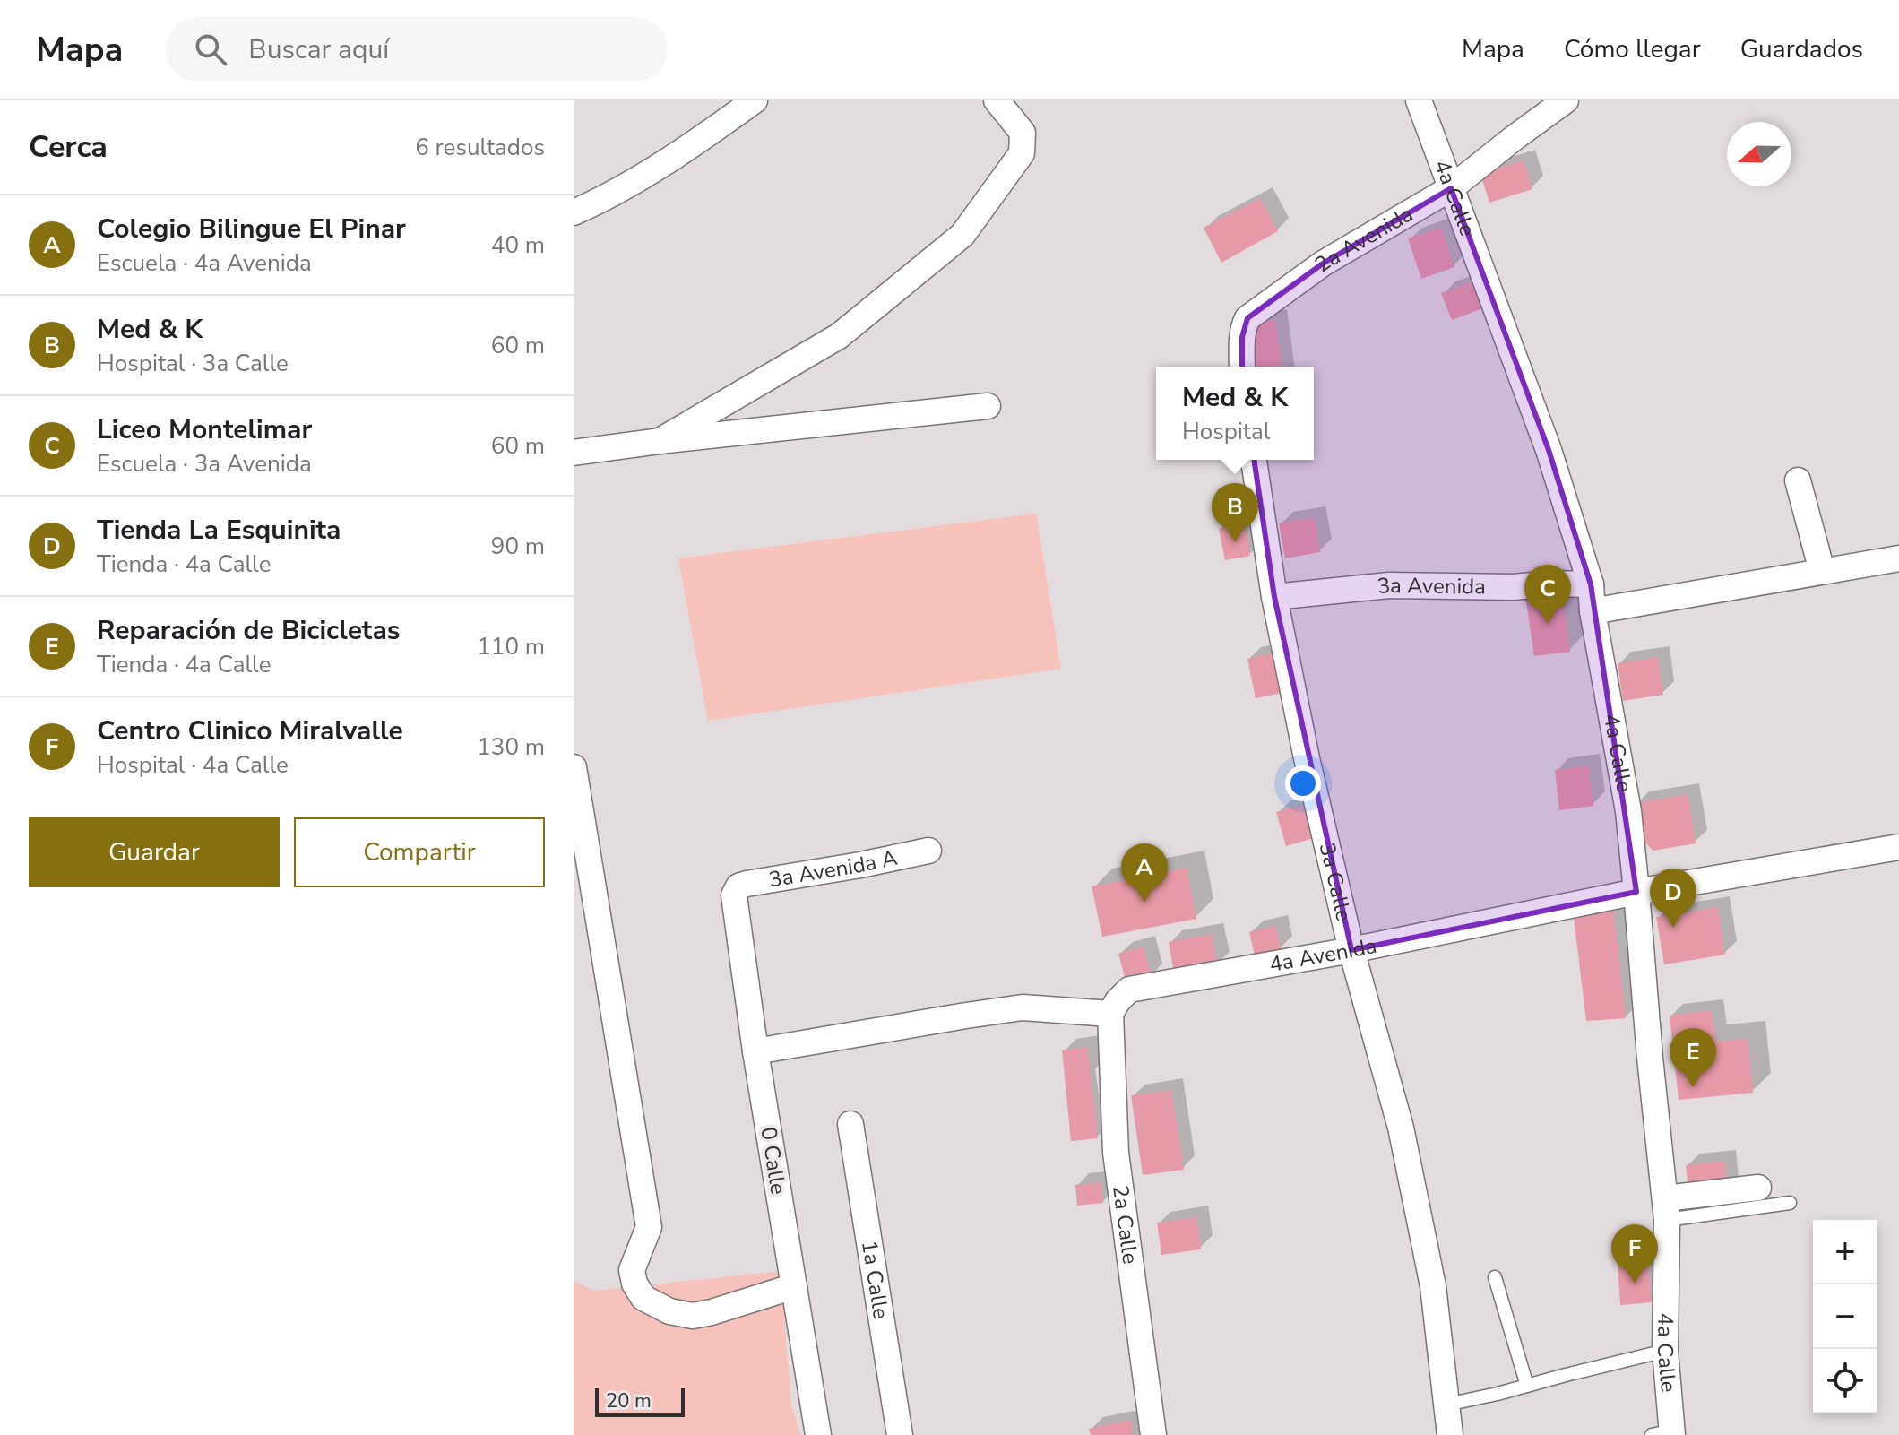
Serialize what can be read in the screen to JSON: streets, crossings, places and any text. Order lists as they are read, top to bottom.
{
  "streets": {
    "street": [
      "4a Calle",
      "2a Avenida",
      "3a Avenida",
      "3a Avenida A",
      "3a Calle",
      "4a Avenida",
      "0 Calle",
      "2a Calle",
      "1a Calle"
    ]
  },
  "crossings": [
    ["4a Calle", "2a Avenida"],
    ["4a Calle", "3a Avenida"],
    ["4a Calle", "4a Avenida"],
    ["3a Avenida", "3a Calle"],
    ["3a Avenida A", "0 Calle"],
    ["3a Calle", "4a Avenida"],
    ["4a Avenida", "2a Calle"]
  ],
  "scale_bar": "20 m",
  "north": "left",
  "page": {
    "header": "Mapa",
    "search": "Buscar aquí",
    "nav": ["Mapa", "Cómo llegar", "Guardados"],
    "heading": ["Cerca", "6 resultados"],
    "list": [
      {
        "mark": "A",
        "name": "Colegio Bilingue El Pinar",
        "note": "Escuela · 4a Avenida",
        "value": "40 m"
      },
      {
        "mark": "B",
        "name": "Med & K",
        "note": "Hospital · 3a Calle",
        "value": "60 m"
      },
      {
        "mark": "C",
        "name": "Liceo Montelimar",
        "note": "Escuela · 3a Avenida",
        "value": "60 m"
      },
      {
        "mark": "D",
        "name": "Tienda La Esquinita",
        "note": "Tienda · 4a Calle",
        "value": "90 m"
      },
      {
        "mark": "E",
        "name": "Reparación de Bicicletas",
        "note": "Tienda · 4a Calle",
        "value": "110 m"
      },
      {
        "mark": "F",
        "name": "Centro Clinico Miralvalle",
        "note": "Hospital · 4a Calle",
        "value": "130 m"
      }
    ],
    "popup": ["Med & K", "Hospital"],
    "pins": [
      "B",
      "C",
      "A",
      "D",
      "E",
      "F"
    ],
    "buttons": ["Guardar", "Compartir"],
    "map_buttons": ["+", "−"],
    "scale": "20 m"
  }
}
